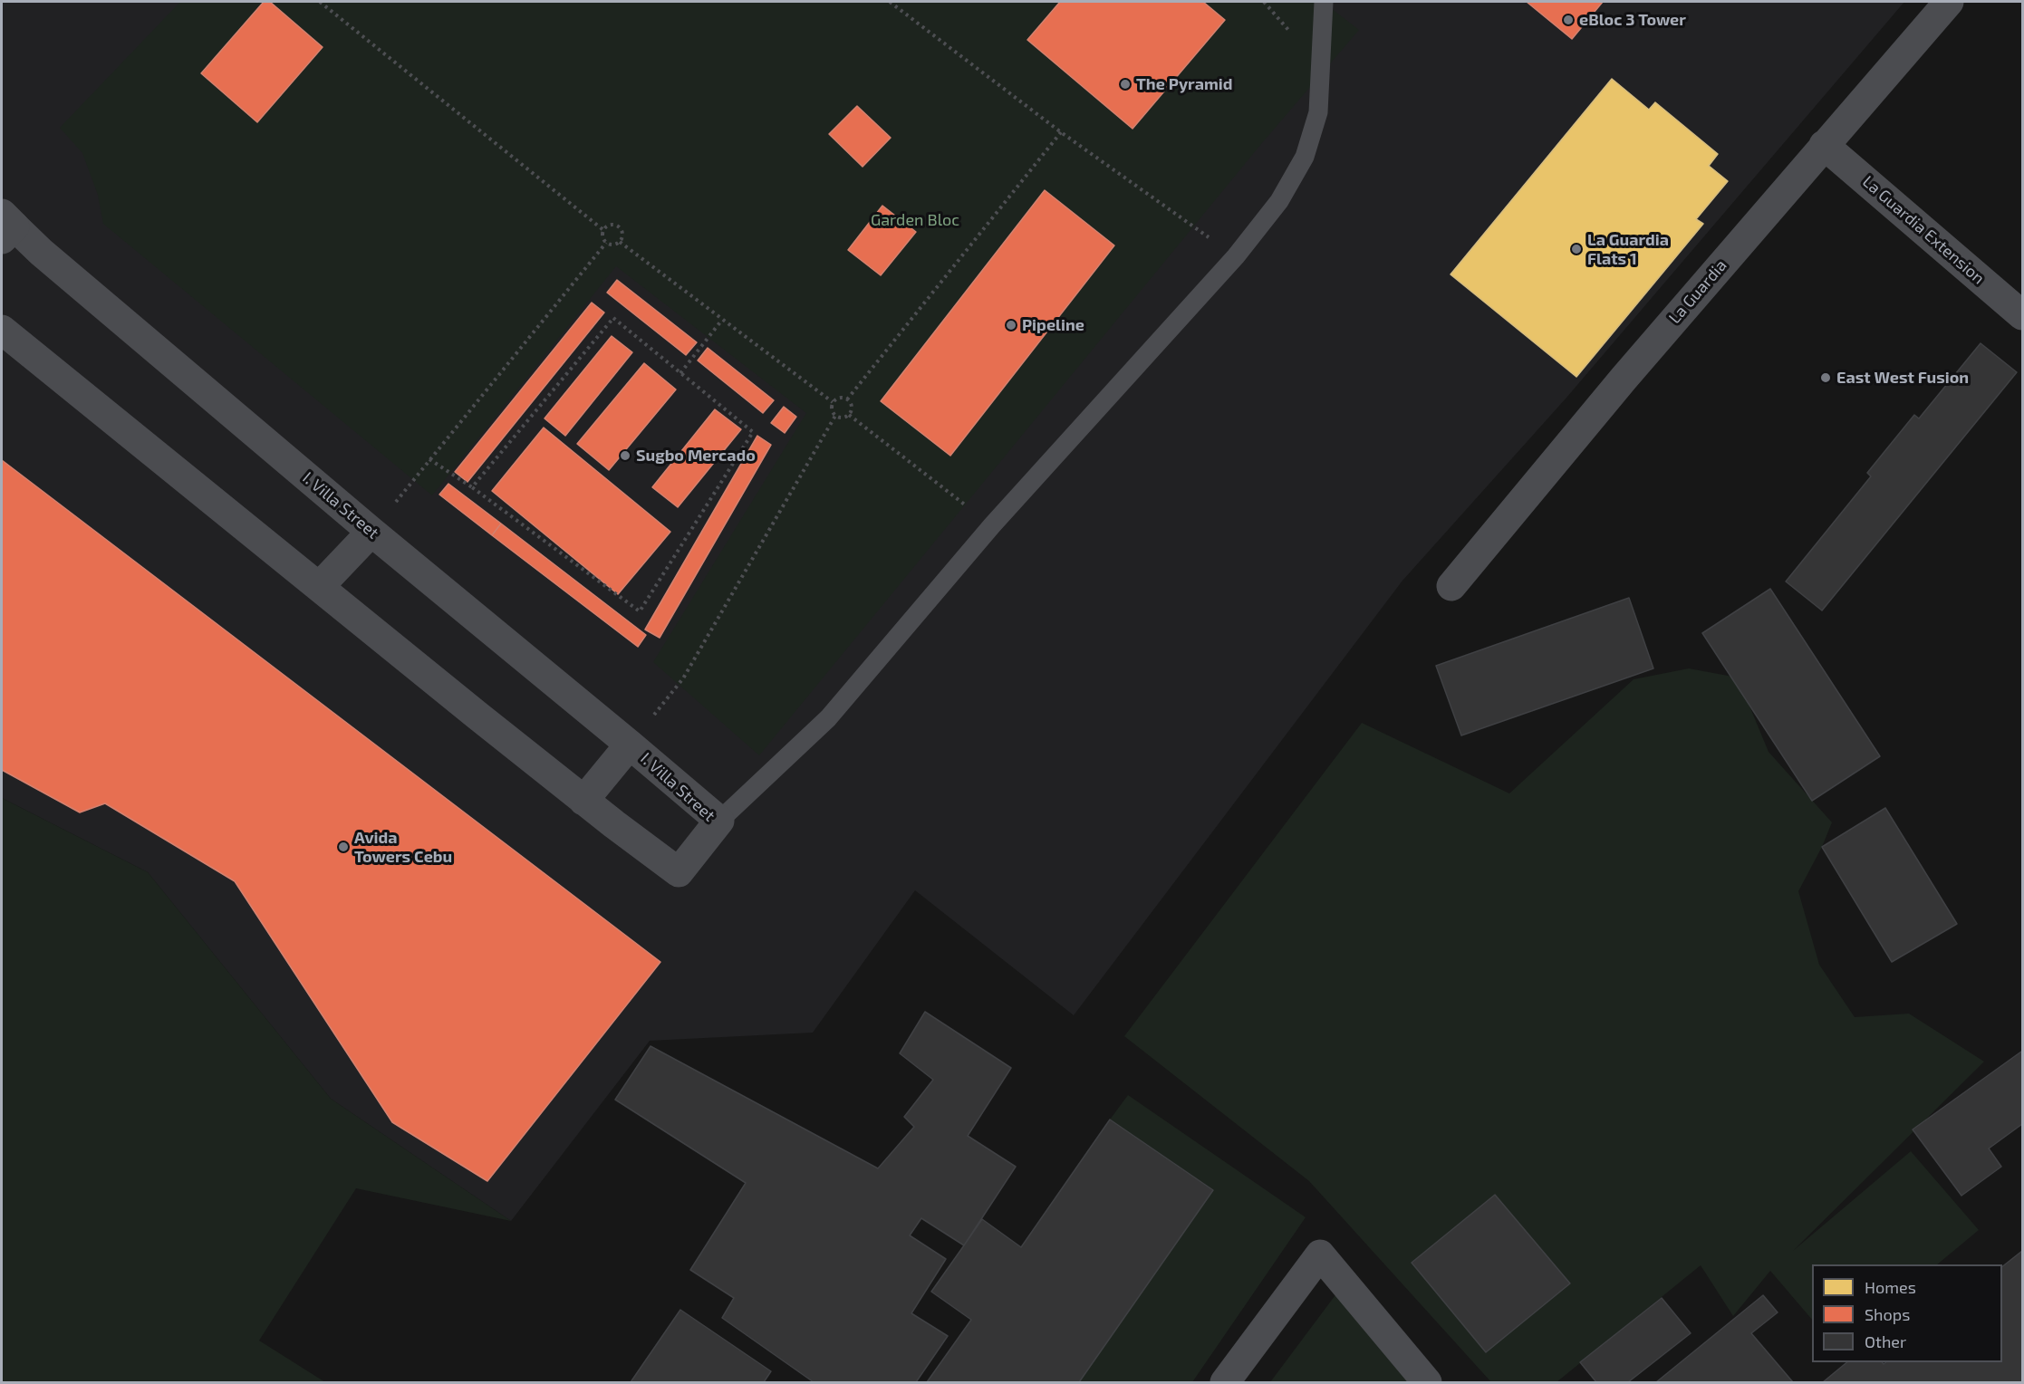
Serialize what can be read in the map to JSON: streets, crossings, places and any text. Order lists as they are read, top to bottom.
{
  "streets": {
    "street": ["La Guardia Extension", "La Guardia", "I. Villa Street"]
  },
  "crossings": [
    ["La Guardia Extension", "La Guardia"]
  ],
  "parks": ["Garden Bloc"],
  "places": [
    "eBloc 3 Tower",
    "The Pyramid",
    "La Guardia Flats 1",
    "Pipeline",
    "East West Fusion",
    "Sugbo Mercado",
    "Avida Towers Cebu"
  ],
  "legend": ["Homes", "Shops", "Other"]
}
